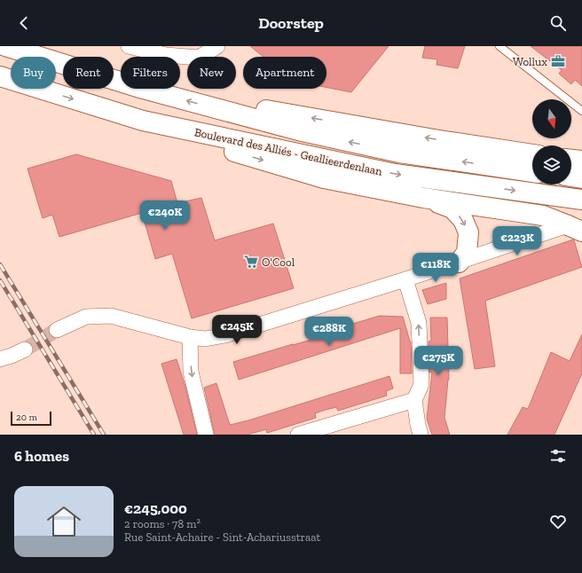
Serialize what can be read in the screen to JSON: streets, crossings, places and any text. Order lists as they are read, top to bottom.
{
  "streets": {
    "highway": ["Boulevard des Alliés - Geallieerdenlaan"]
  },
  "places": {
    "office": ["Wollux"],
    "supermarket": ["O'Cool"]
  },
  "scale_bar": "20 m",
  "north": "bottom",
  "page": {
    "header": "Doorstep",
    "chip": [
      "Buy",
      "Rent",
      "Filters",
      "New",
      "Apartment"
    ],
    "price": [
      "€240K",
      "€223K",
      "€118K",
      "€245K",
      "€288K",
      "€275K"
    ],
    "scale": "20 m",
    "heading": "6 homes",
    "list": [
      {
        "name": "€245,000",
        "note": "2 rooms · 78 m² · Rue Saint-Achaire - Sint-Achariusstraat"
      }
    ]
  }
}
